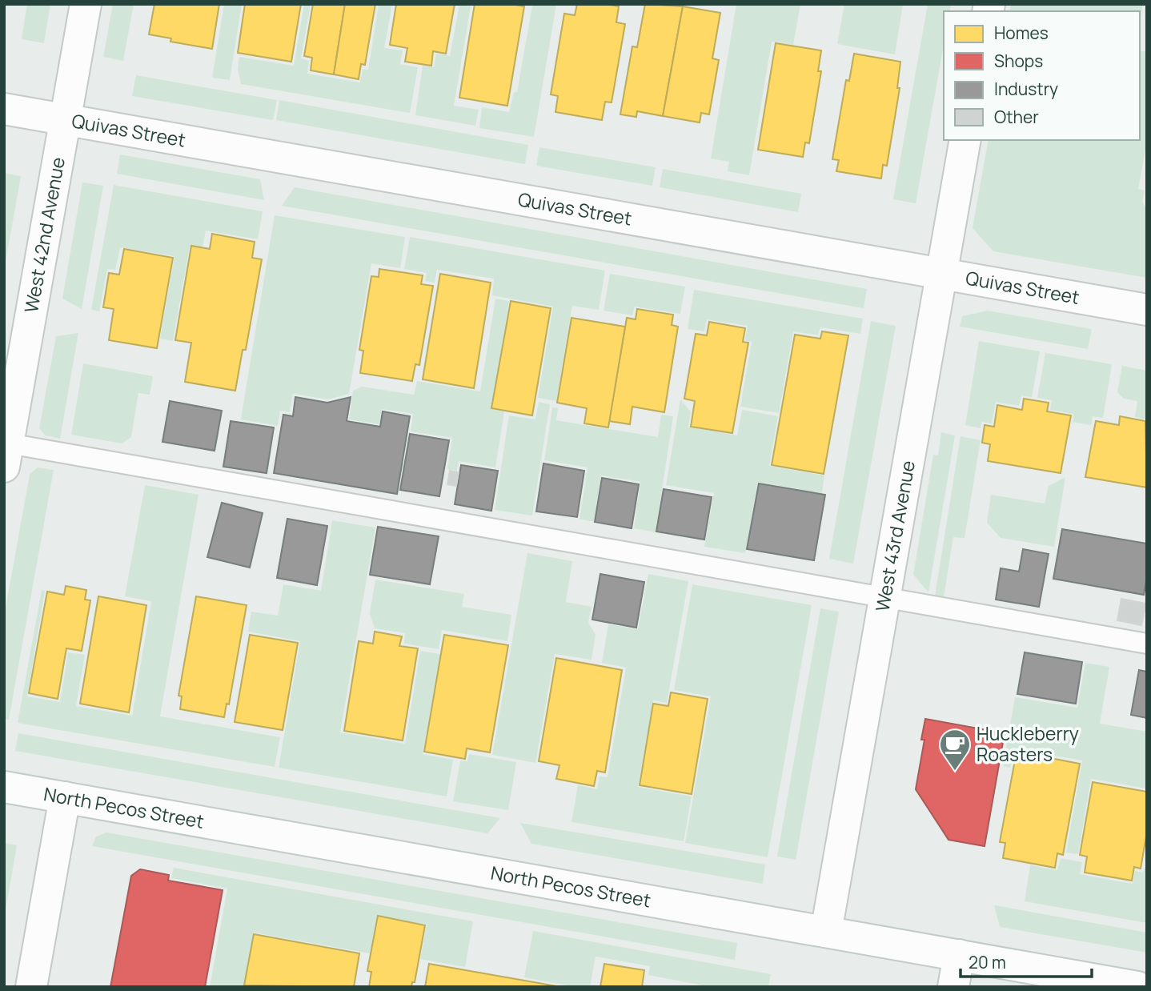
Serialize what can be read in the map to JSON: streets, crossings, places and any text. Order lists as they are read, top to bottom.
{
  "streets": {
    "street": [
      "Quivas Street",
      "West 42nd Avenue",
      "West 43rd Avenue",
      "North Pecos Street"
    ]
  },
  "crossings": [
    ["Quivas Street", "West 42nd Avenue"],
    ["Quivas Street", "West 43rd Avenue"],
    ["West 43rd Avenue", "North Pecos Street"]
  ],
  "places": {
    "cafe": ["Huckleberry Roasters"]
  },
  "legend": [
    "Homes",
    "Shops",
    "Industry",
    "Other"
  ],
  "scale_bar": "20 m"
}
